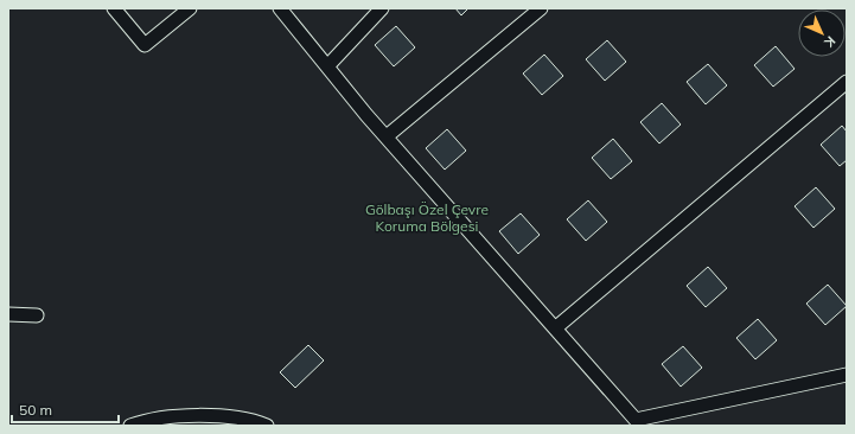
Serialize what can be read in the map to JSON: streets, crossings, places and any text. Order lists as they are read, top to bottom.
{
  "parks": ["Gölbaşı Özel Çevre Koruma Bölgesi"],
  "scale_bar": "50 m",
  "north": "bottom right"
}
